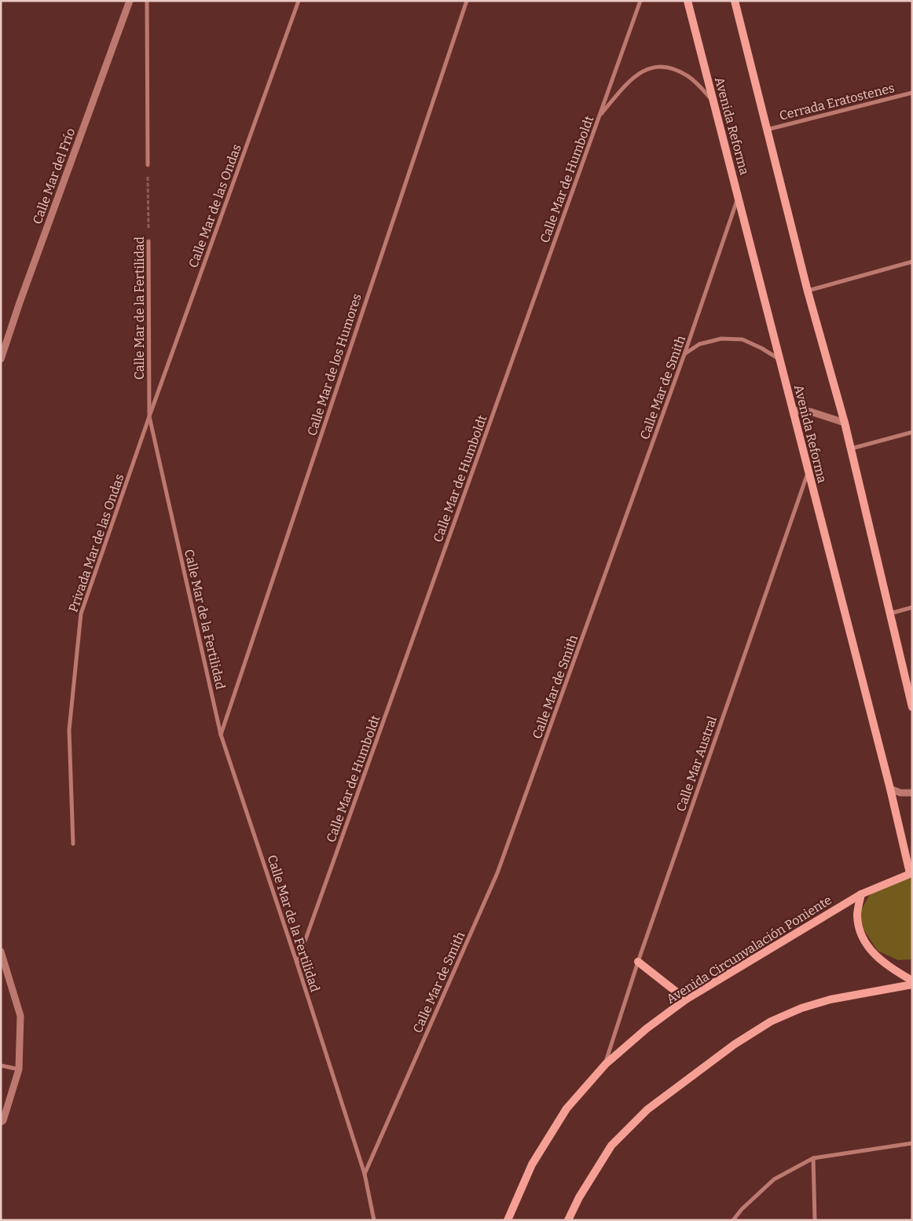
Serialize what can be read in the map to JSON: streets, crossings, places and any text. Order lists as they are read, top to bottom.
{
  "streets": {
    "main road": ["Avenida Reforma", "Avenida Circunvalación Poniente"],
    "street": [
      "Cerrada Eratostenes",
      "Calle Mar del Frío",
      "Calle Mar de Humboldt",
      "Calle Mar de las Ondas",
      "Calle Mar de la Fertilidad",
      "Calle Mar de los Humores",
      "Calle Mar de Smith",
      "Privada Mar de las Ondas",
      "Calle Mar Austral"
    ]
  },
  "crossings": [
    ["Avenida Reforma", "Calle Mar de Smith"],
    ["Avenida Reforma", "Calle Mar Austral"],
    ["Avenida Reforma", "Avenida Circunvalación Poniente"],
    ["Calle Mar de Humboldt", "Calle Mar de la Fertilidad"],
    ["Calle Mar de las Ondas", "Calle Mar de la Fertilidad"],
    ["Calle Mar de las Ondas", "Privada Mar de las Ondas"],
    ["Calle Mar de la Fertilidad", "Calle Mar de los Humores"],
    ["Calle Mar de la Fertilidad", "Calle Mar de Smith"],
    ["Calle Mar de la Fertilidad", "Privada Mar de las Ondas"],
    ["Calle Mar Austral", "Avenida Circunvalación Poniente"]
  ]
}
